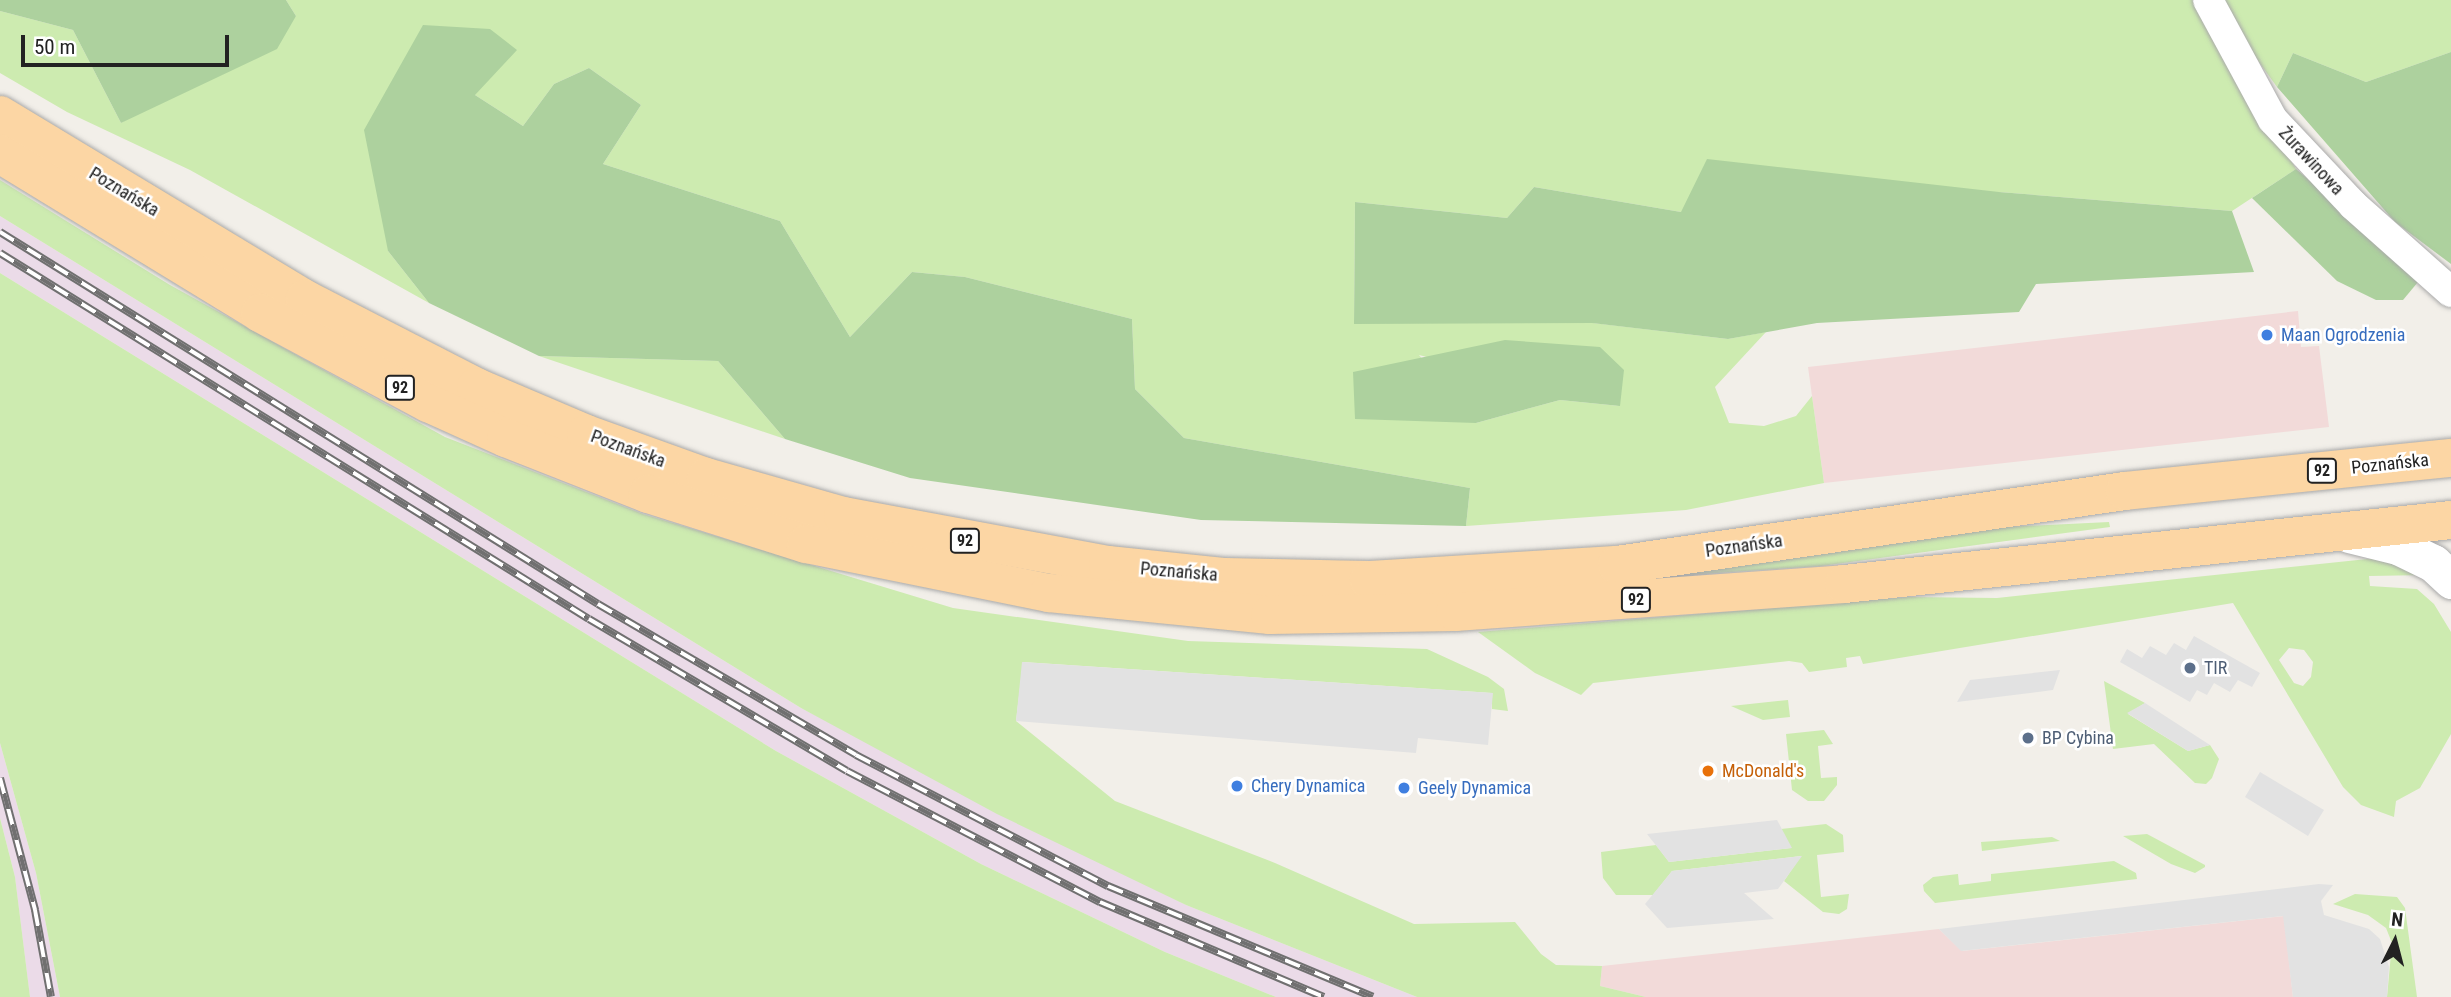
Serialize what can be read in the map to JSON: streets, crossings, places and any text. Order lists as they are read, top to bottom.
{
  "streets": {
    "main road": ["Poznańska", "92"],
    "street": ["Żurawinowa"]
  },
  "places": [
    "Maan Ogrodzenia",
    "TIR",
    "BP Cybina",
    "McDonald's",
    "Chery Dynamica",
    "Geely Dynamica"
  ],
  "scale_bar": "50 m",
  "north": "top"
}
